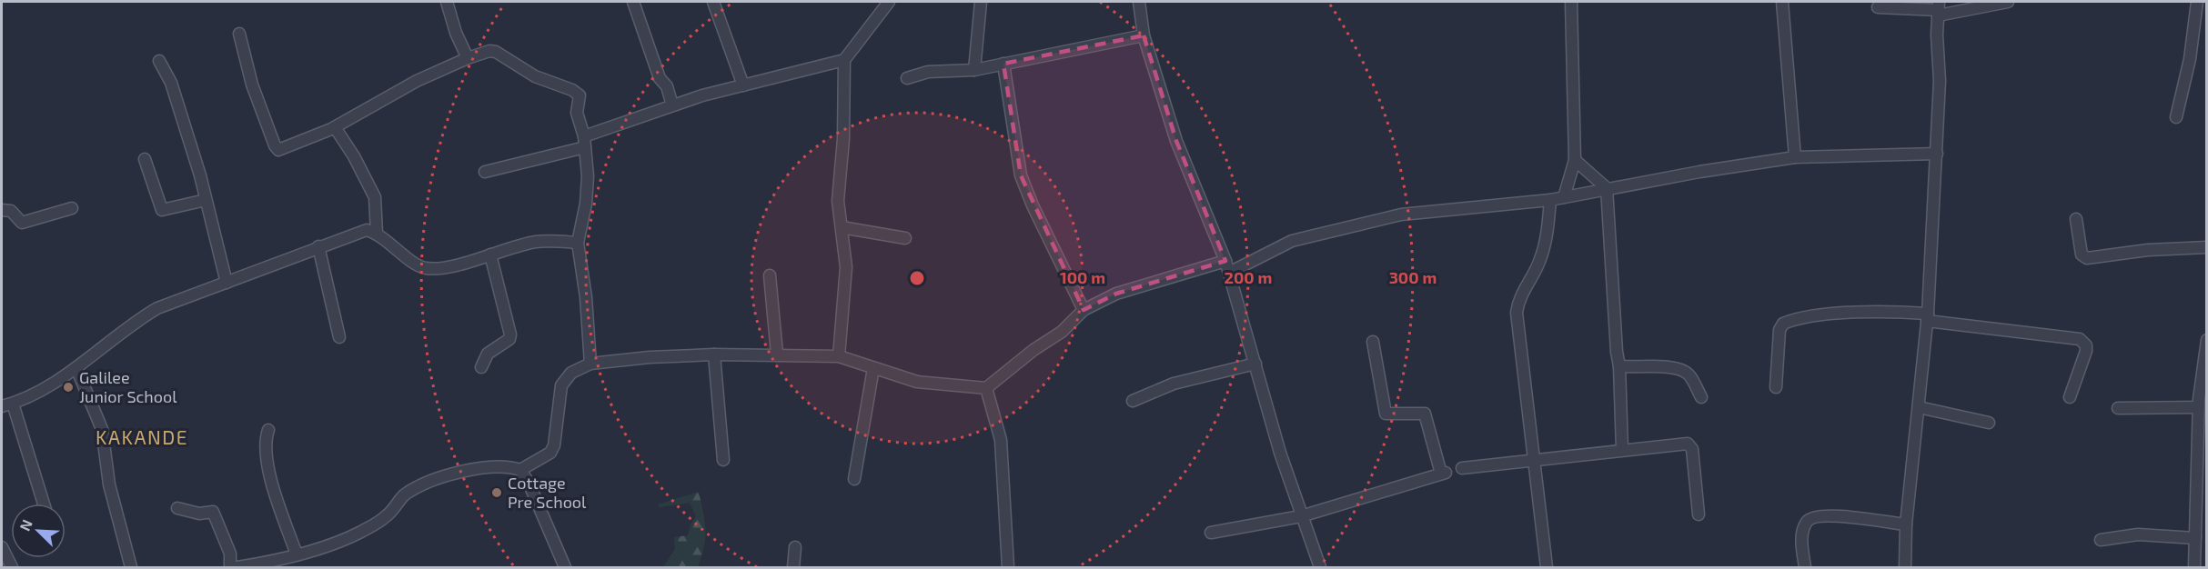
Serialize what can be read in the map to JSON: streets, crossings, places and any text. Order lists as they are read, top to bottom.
{
  "districts": ["KAKANDE"],
  "places": ["Galilee Junior School", "Cottage Pre School"],
  "north": "top left",
  "rings": ["100 m", "200 m", "300 m"]
}
